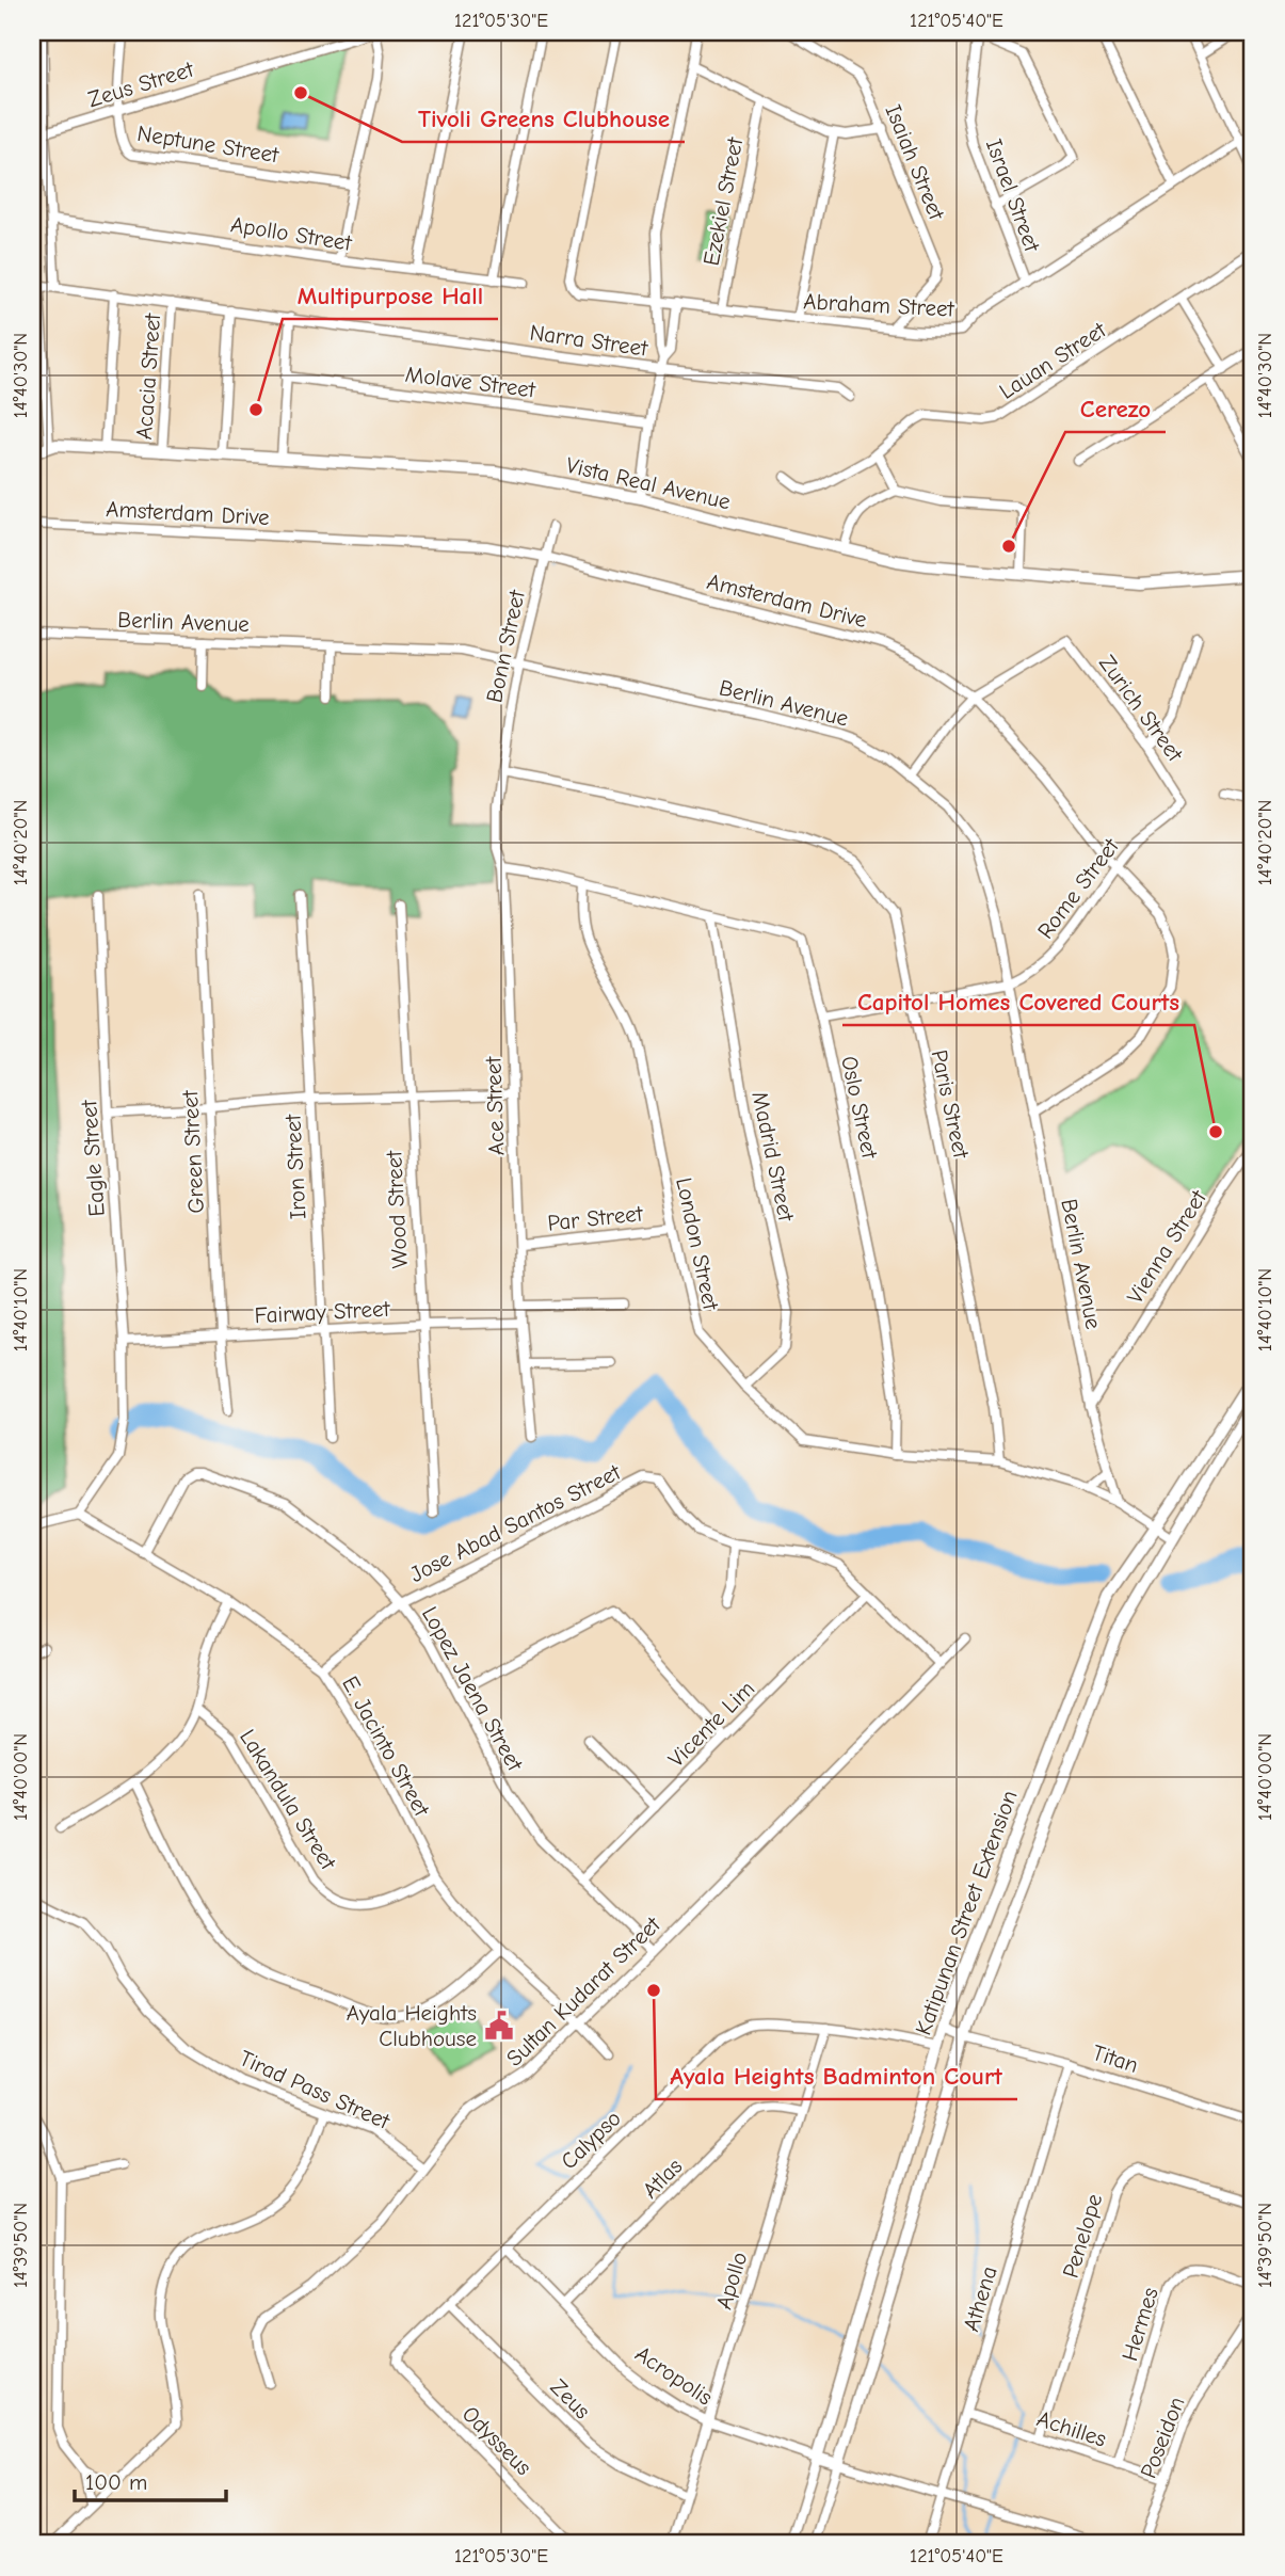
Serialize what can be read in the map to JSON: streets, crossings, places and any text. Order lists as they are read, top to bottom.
{
  "streets": {
    "street": [
      "Zeus Street",
      "Neptune Street",
      "Isaiah Street",
      "Israel Street",
      "Ezekiel Street",
      "Apollo Street",
      "Abraham Street",
      "Narra Street",
      "Lauan Street",
      "Acacia Street",
      "Molave Street",
      "Vista Real Avenue",
      "Amsterdam Drive",
      "Berlin Avenue",
      "Bonn Street",
      "Zurich Street",
      "Rome Street",
      "Paris Street",
      "Ace Street",
      "Oslo Street",
      "Green Street",
      "Madrid Street",
      "Eagle Street",
      "Iron Street",
      "Wood Street",
      "Par Street",
      "London Street",
      "Vienna Street",
      "Fairway Street",
      "Jose Abad Santos Street",
      "Lopez Jaena Street",
      "Vicente Lim",
      "E. Jacinto Street",
      "Lakandula Street",
      "Katipunan Street Extension",
      "Sultan Kudarat Street",
      "Titan",
      "Tirad Pass Street",
      "Calypso",
      "Atlas",
      "Penelope",
      "Apollo",
      "Athena",
      "Hermes",
      "Acropolis",
      "Zeus",
      "Achilles",
      "Poseidon",
      "Odysseus"
    ]
  },
  "crossings": [
    ["Zeus Street", "Neptune Street"],
    ["Isaiah Street", "Abraham Street"],
    ["Israel Street", "Abraham Street"],
    ["Ezekiel Street", "Abraham Street"],
    ["Narra Street", "Acacia Street"],
    ["Acacia Street", "Vista Real Avenue"],
    ["Amsterdam Drive", "Berlin Avenue"],
    ["Amsterdam Drive", "Bonn Street"],
    ["Amsterdam Drive", "Zurich Street"],
    ["Amsterdam Drive", "Rome Street"],
    ["Berlin Avenue", "Bonn Street"],
    ["Berlin Avenue", "Rome Street"],
    ["Berlin Avenue", "London Street"],
    ["Berlin Avenue", "Vienna Street"],
    ["Bonn Street", "Paris Street"],
    ["Bonn Street", "Ace Street"],
    ["Zurich Street", "Rome Street"],
    ["Rome Street", "Paris Street"],
    ["Rome Street", "Oslo Street"],
    ["Paris Street", "Ace Street"],
    ["Paris Street", "London Street"],
    ["Ace Street", "Oslo Street"],
    ["Ace Street", "Par Street"],
    ["Ace Street", "Fairway Street"],
    ["Oslo Street", "Madrid Street"],
    ["Oslo Street", "London Street"],
    ["Green Street", "Fairway Street"],
    ["Madrid Street", "London Street"],
    ["Eagle Street", "Fairway Street"],
    ["Eagle Street", "E. Jacinto Street"],
    ["Iron Street", "Fairway Street"],
    ["Wood Street", "Fairway Street"],
    ["Par Street", "London Street"],
    ["Jose Abad Santos Street", "Lopez Jaena Street"],
    ["Jose Abad Santos Street", "E. Jacinto Street"],
    ["Lopez Jaena Street", "Vicente Lim"],
    ["Lopez Jaena Street", "E. Jacinto Street"],
    ["Lopez Jaena Street", "Sultan Kudarat Street"],
    ["E. Jacinto Street", "Lakandula Street"],
    ["E. Jacinto Street", "Sultan Kudarat Street"],
    ["Katipunan Street Extension", "Titan"],
    ["Katipunan Street Extension", "Calypso"],
    ["Katipunan Street Extension", "Acropolis"],
    ["Sultan Kudarat Street", "Tirad Pass Street"],
    ["Titan", "Athena"],
    ["Calypso", "Apollo"],
    ["Calypso", "Acropolis"],
    ["Calypso", "Zeus"],
    ["Calypso", "Odysseus"],
    ["Atlas", "Apollo"],
    ["Atlas", "Acropolis"],
    ["Penelope", "Achilles"],
    ["Apollo", "Acropolis"],
    ["Apollo", "Zeus"],
    ["Athena", "Achilles"],
    ["Hermes", "Achilles"],
    ["Achilles", "Poseidon"]
  ],
  "places": {
    "other": [
      "Tivoli Greens Clubhouse",
      "Multipurpose Hall",
      "Cerezo",
      "Capitol Homes Covered Courts",
      "Ayala Heights Badminton Court"
    ],
    "public building": ["Ayala Heights Clubhouse"]
  },
  "scale_bar": "100 m",
  "coordinates": [
    "121°05'30\"E",
    "121°05'40\"E",
    "14°40'30\"N",
    "14°40'20\"N",
    "14°40'10\"N",
    "14°40'00\"N",
    "14°39'50\"N"
  ]
}
